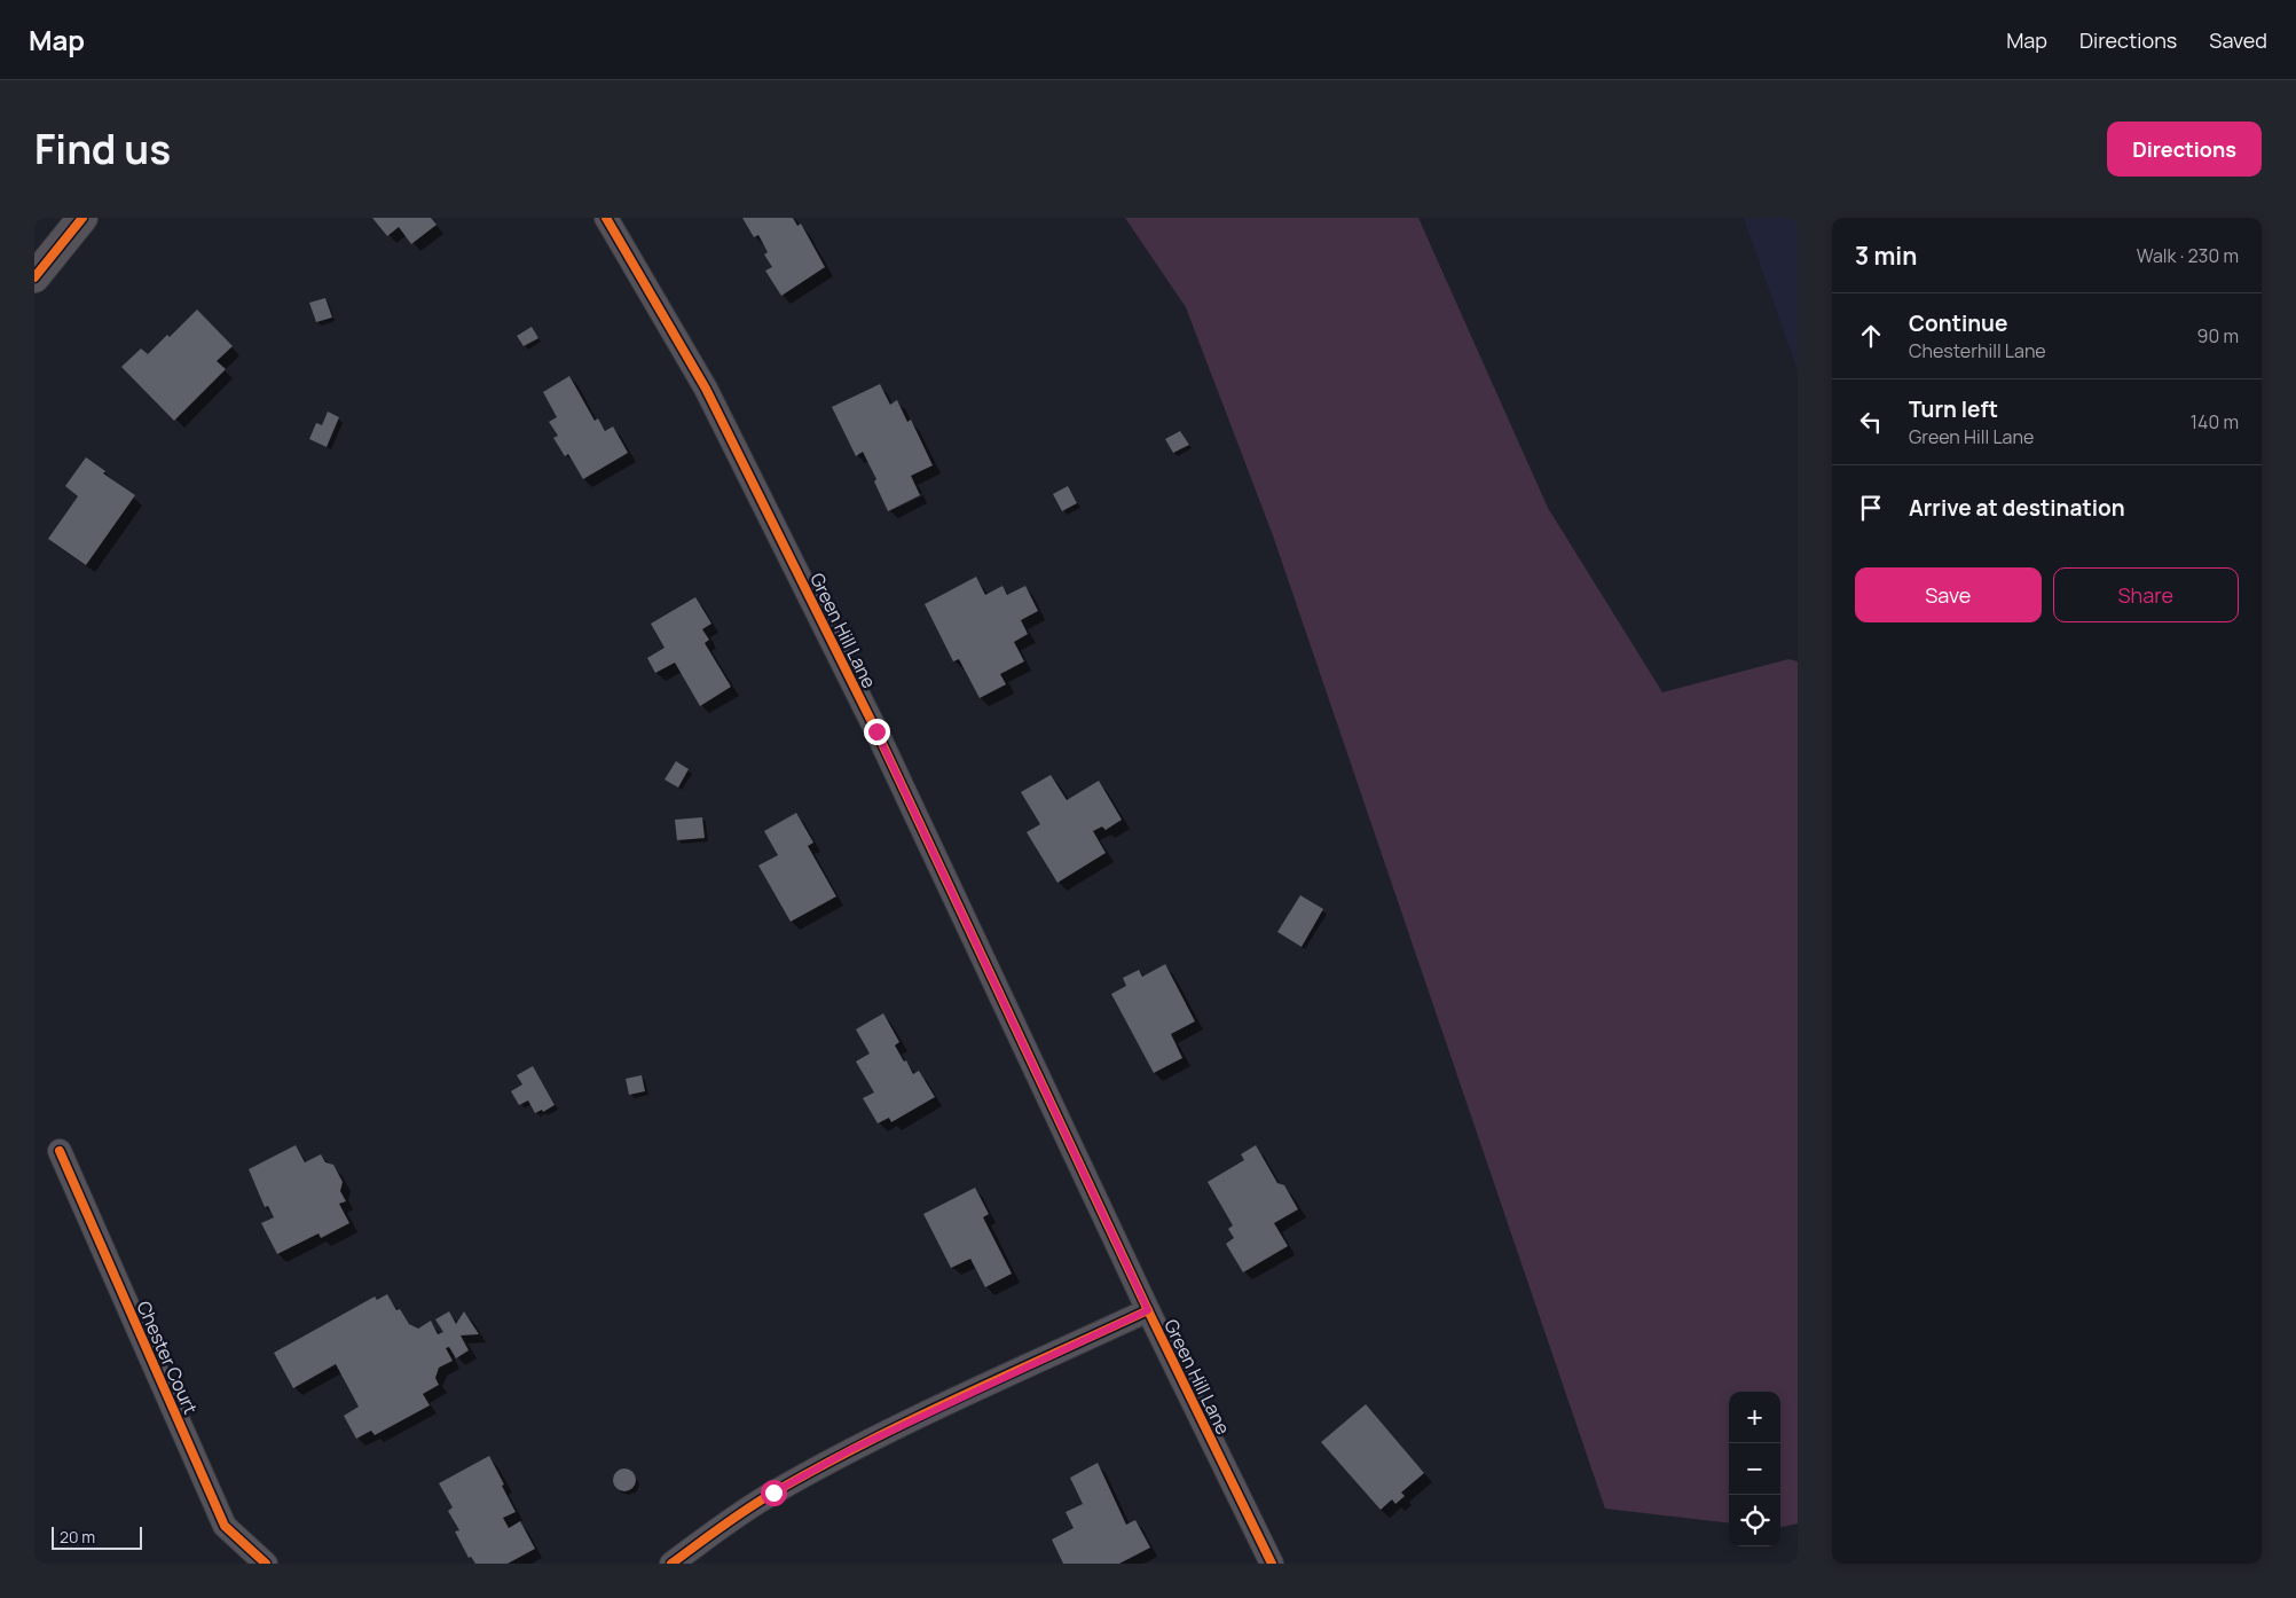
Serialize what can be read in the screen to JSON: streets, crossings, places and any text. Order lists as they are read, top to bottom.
{
  "streets": {
    "street": ["Green Hill Lane", "Chester Court"]
  },
  "scale_bar": "20 m",
  "page": {
    "header": "Map",
    "nav": ["Map", "Directions", "Saved"],
    "title": "Find us",
    "buttons": [
      "Directions",
      ["Save", "Share"]
    ],
    "heading": ["3 min", "Walk · 230 m"],
    "list": [
      ["Continue", "Chesterhill Lane", "90 m"],
      ["Turn left", "Green Hill Lane", "140 m"],
      "Arrive at destination"
    ],
    "map_buttons": ["+", "−"],
    "scale": "20 m"
  }
}
